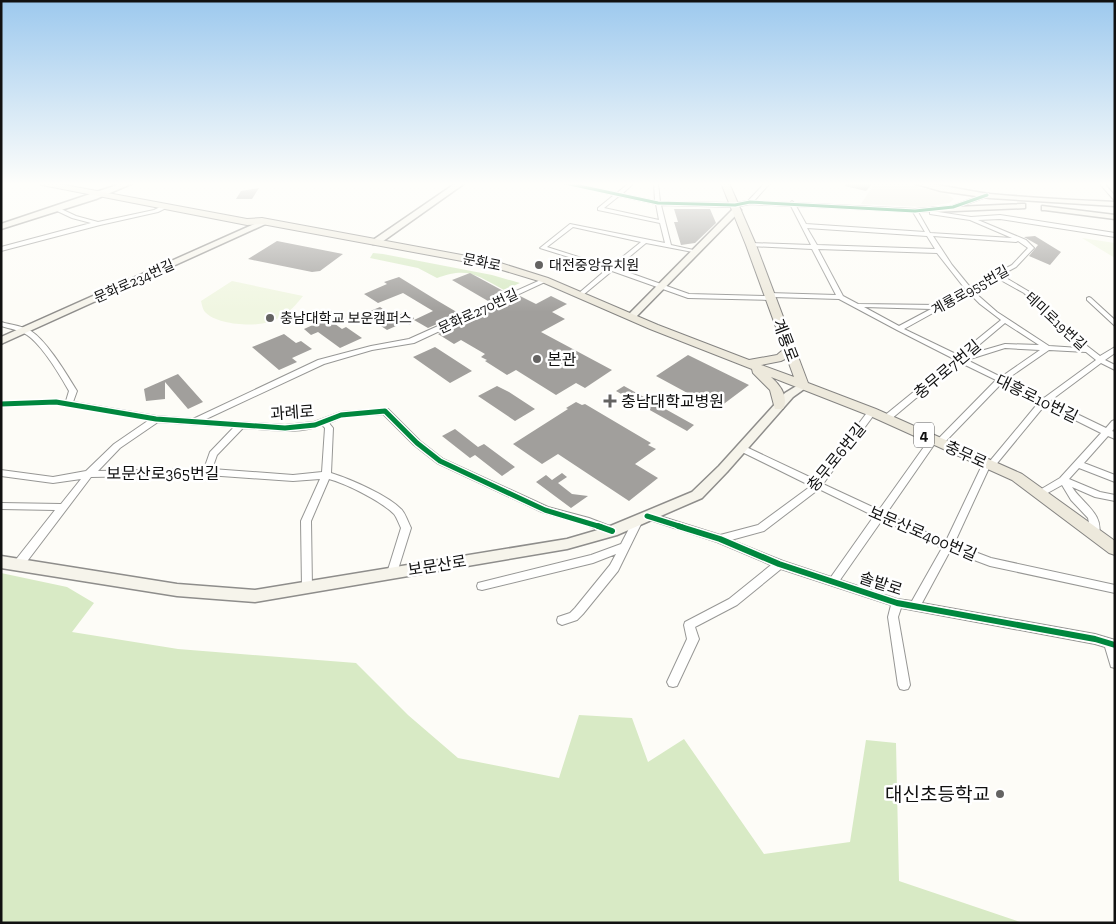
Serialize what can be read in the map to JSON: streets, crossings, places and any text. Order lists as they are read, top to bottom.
{
  "streets": {
    "main road": [
      "문화로",
      "문화로234번길",
      "계룡로",
      "4",
      "충무로",
      "보문산로"
    ],
    "street": [
      "계룡로955번길",
      "문화로270번길",
      "테미로19번길",
      "충무로7번길",
      "대흥로10번길",
      "과례로",
      "충무로6번길",
      "보문산로365번길",
      "보문산로400번길",
      "솔밭로"
    ]
  },
  "crossings": [
    ["문화로", "문화로270번길"],
    ["문화로", "계룡로"],
    ["문화로", "충무로"],
    ["문화로", "보문산로"],
    ["계룡로955번길", "테미로19번길"],
    ["계룡로955번길", "대흥로10번길"],
    ["문화로270번길", "과례로"],
    ["테미로19번길", "대흥로10번길"],
    ["계룡로", "대흥로10번길"],
    ["계룡로", "충무로"],
    ["계룡로", "보문산로"],
    ["충무로7번길", "대흥로10번길"],
    ["충무로7번길", "충무로"],
    ["과례로", "보문산로"],
    ["충무로", "충무로6번길"],
    ["충무로", "보문산로"],
    ["충무로6번길", "보문산로400번길"],
    ["충무로6번길", "솔밭로"],
    ["보문산로365번길", "보문산로"],
    ["보문산로400번길", "보문산로"],
    ["보문산로", "솔밭로"]
  ],
  "places": {
    "other": [
      "대전중앙유치원",
      "충남대학교 보운캠퍼스",
      "본관",
      "대신초등학교"
    ],
    "health": ["충남대학교병원"]
  }
}
